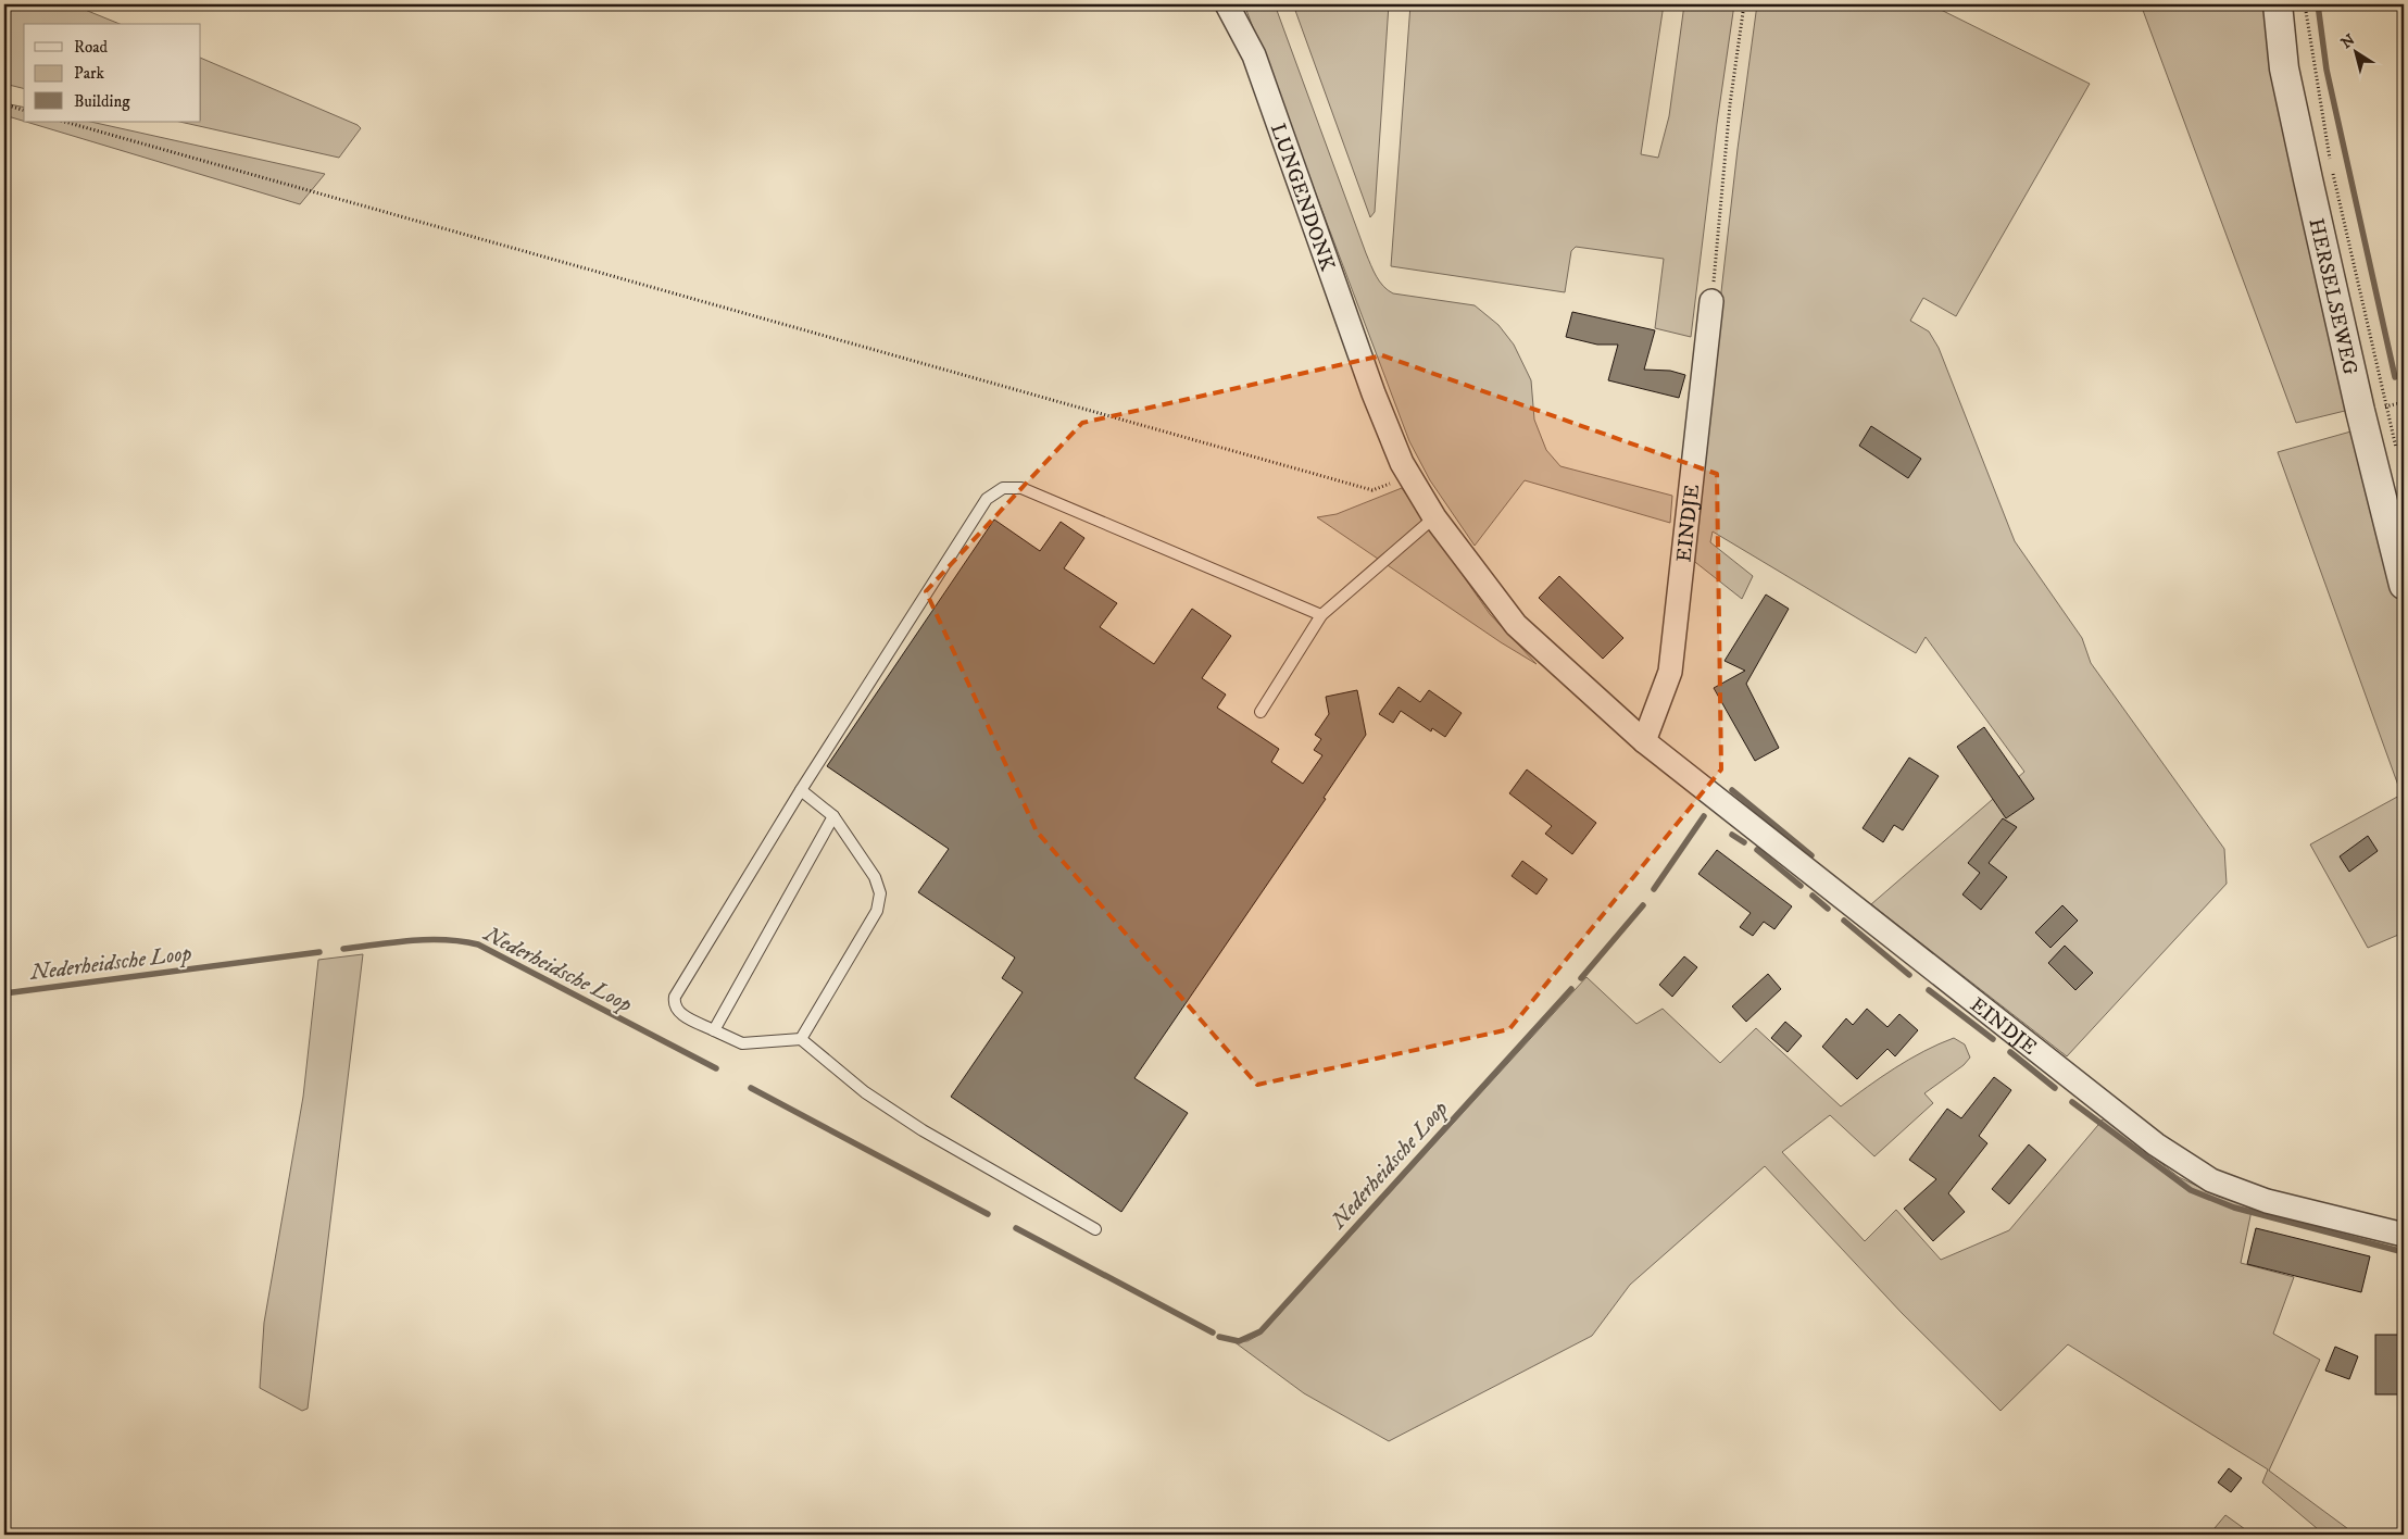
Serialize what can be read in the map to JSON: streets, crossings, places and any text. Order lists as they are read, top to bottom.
{
  "streets": {
    "street": ["LUNGENDONK", "HERSELSEWEG", "EINDJE"]
  },
  "crossings": [
    ["LUNGENDONK", "EINDJE"]
  ],
  "water": ["Nederheidsche Loop"],
  "legend": ["Road", "Park", "Building"],
  "north": "top left"
}
